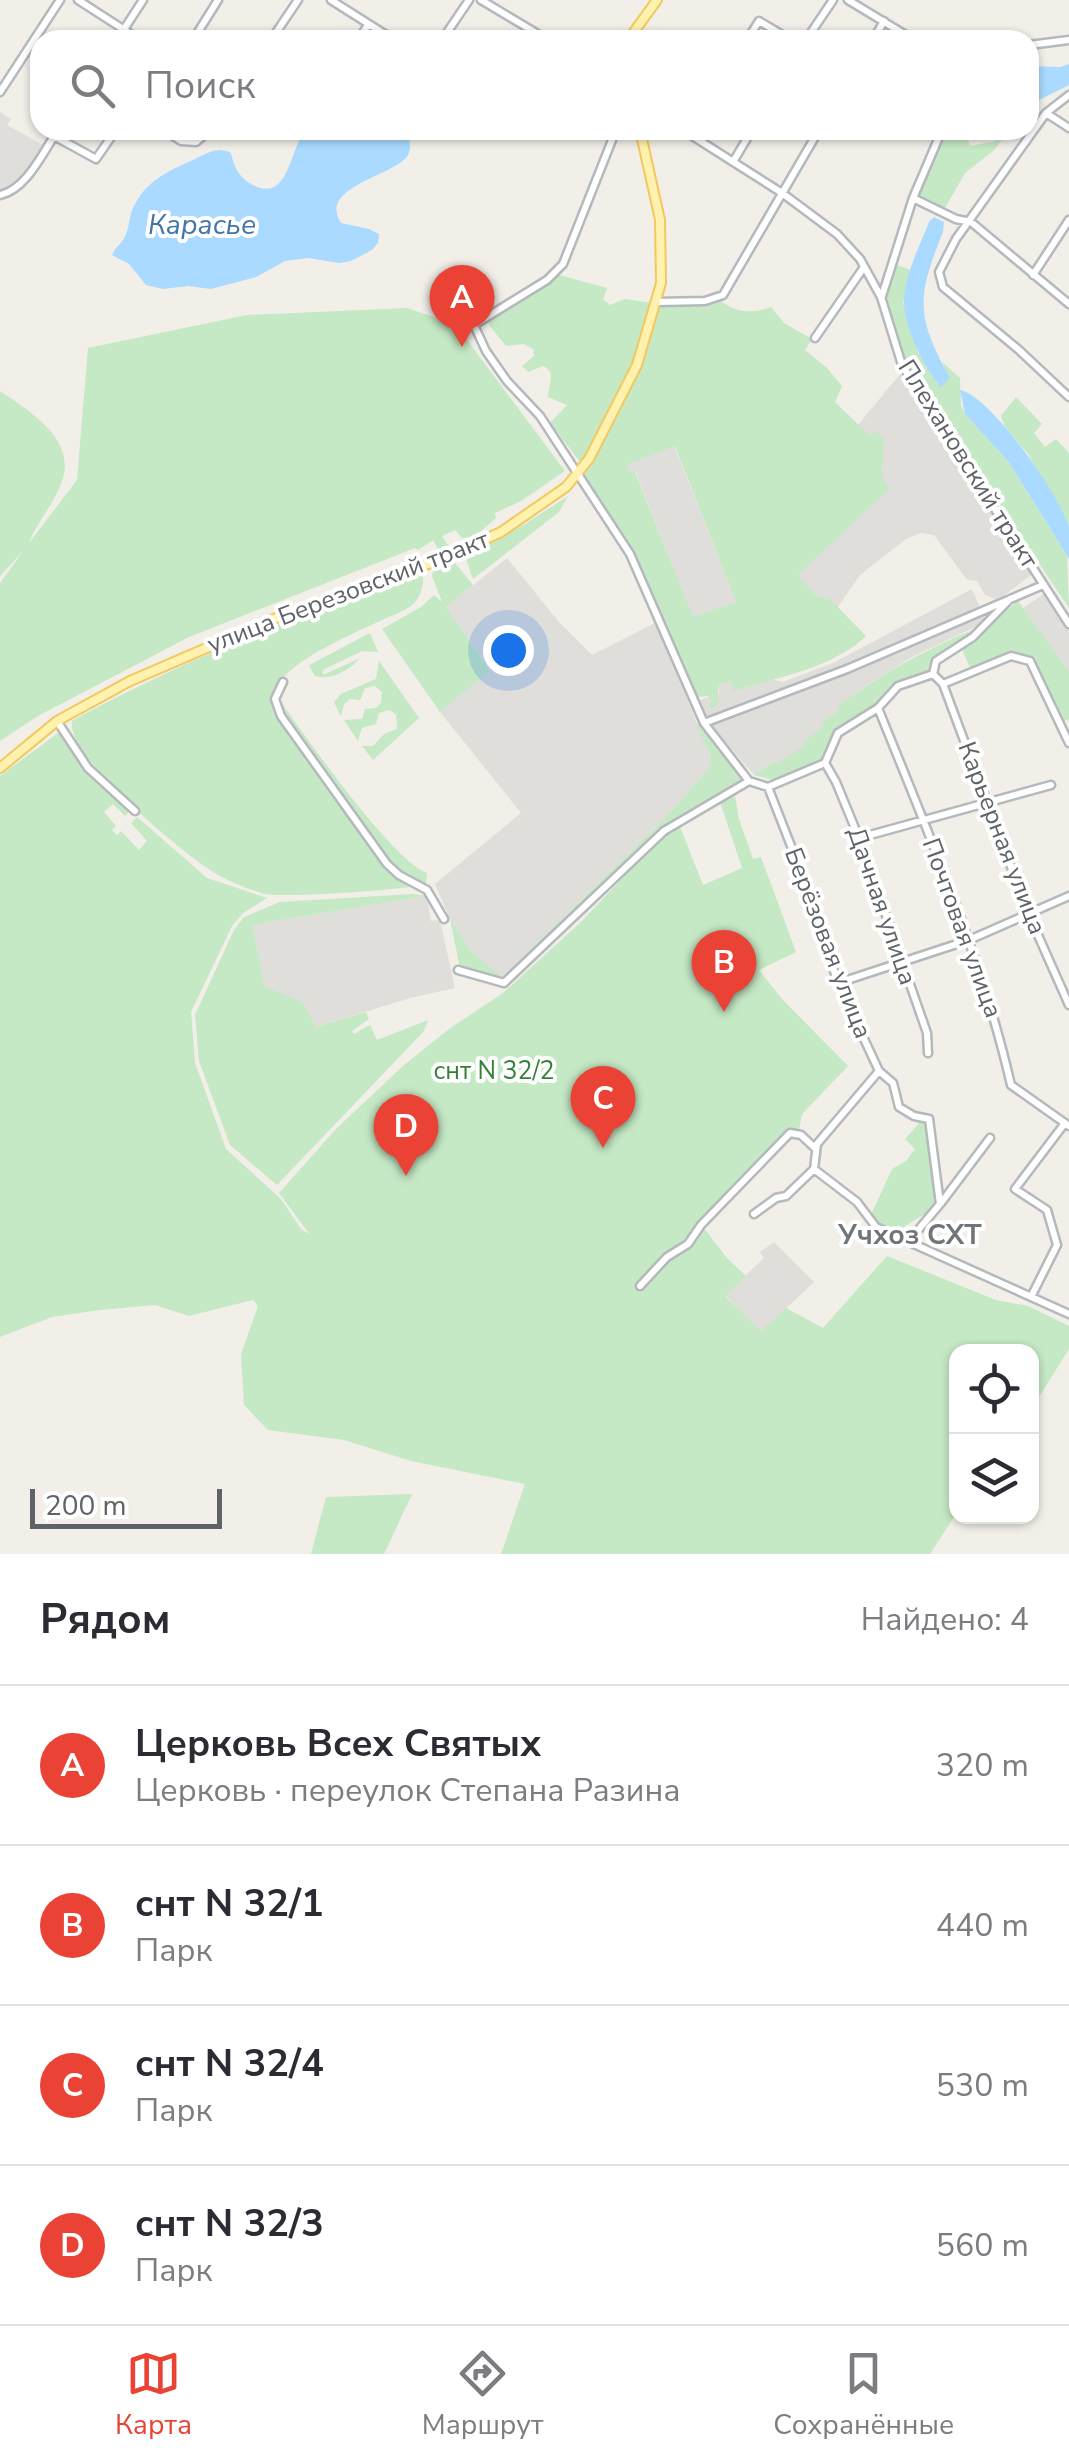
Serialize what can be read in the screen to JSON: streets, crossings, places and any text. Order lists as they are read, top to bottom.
{
  "streets": {
    "main road": ["улица Березовский тракт"],
    "street": [
      "Плехановский тракт",
      "Карьерная улица",
      "Дачная улица",
      "Почтовая улица",
      "Берёзовая улица"
    ]
  },
  "districts": ["Учхоз СХТ"],
  "water": ["Карасье"],
  "parks": ["снт N 32/2"],
  "scale_bar": "200 m",
  "page": {
    "search": "Поиск",
    "pins": [
      "A",
      "B",
      "C",
      "D"
    ],
    "scale": "200 m",
    "heading": ["Рядом", "Найдено: 4"],
    "list": [
      {
        "mark": "A",
        "name": "Церковь Всех Святых",
        "note": "Церковь · переулок Степана Разина",
        "value": "320 m"
      },
      {
        "mark": "B",
        "name": "снт N 32/1",
        "note": "Парк",
        "value": "440 m"
      },
      {
        "mark": "C",
        "name": "снт N 32/4",
        "note": "Парк",
        "value": "530 m"
      },
      {
        "mark": "D",
        "name": "снт N 32/3",
        "note": "Парк",
        "value": "560 m"
      }
    ],
    "nav": ["Карта", "Маршрут", "Сохранённые"]
  }
}
